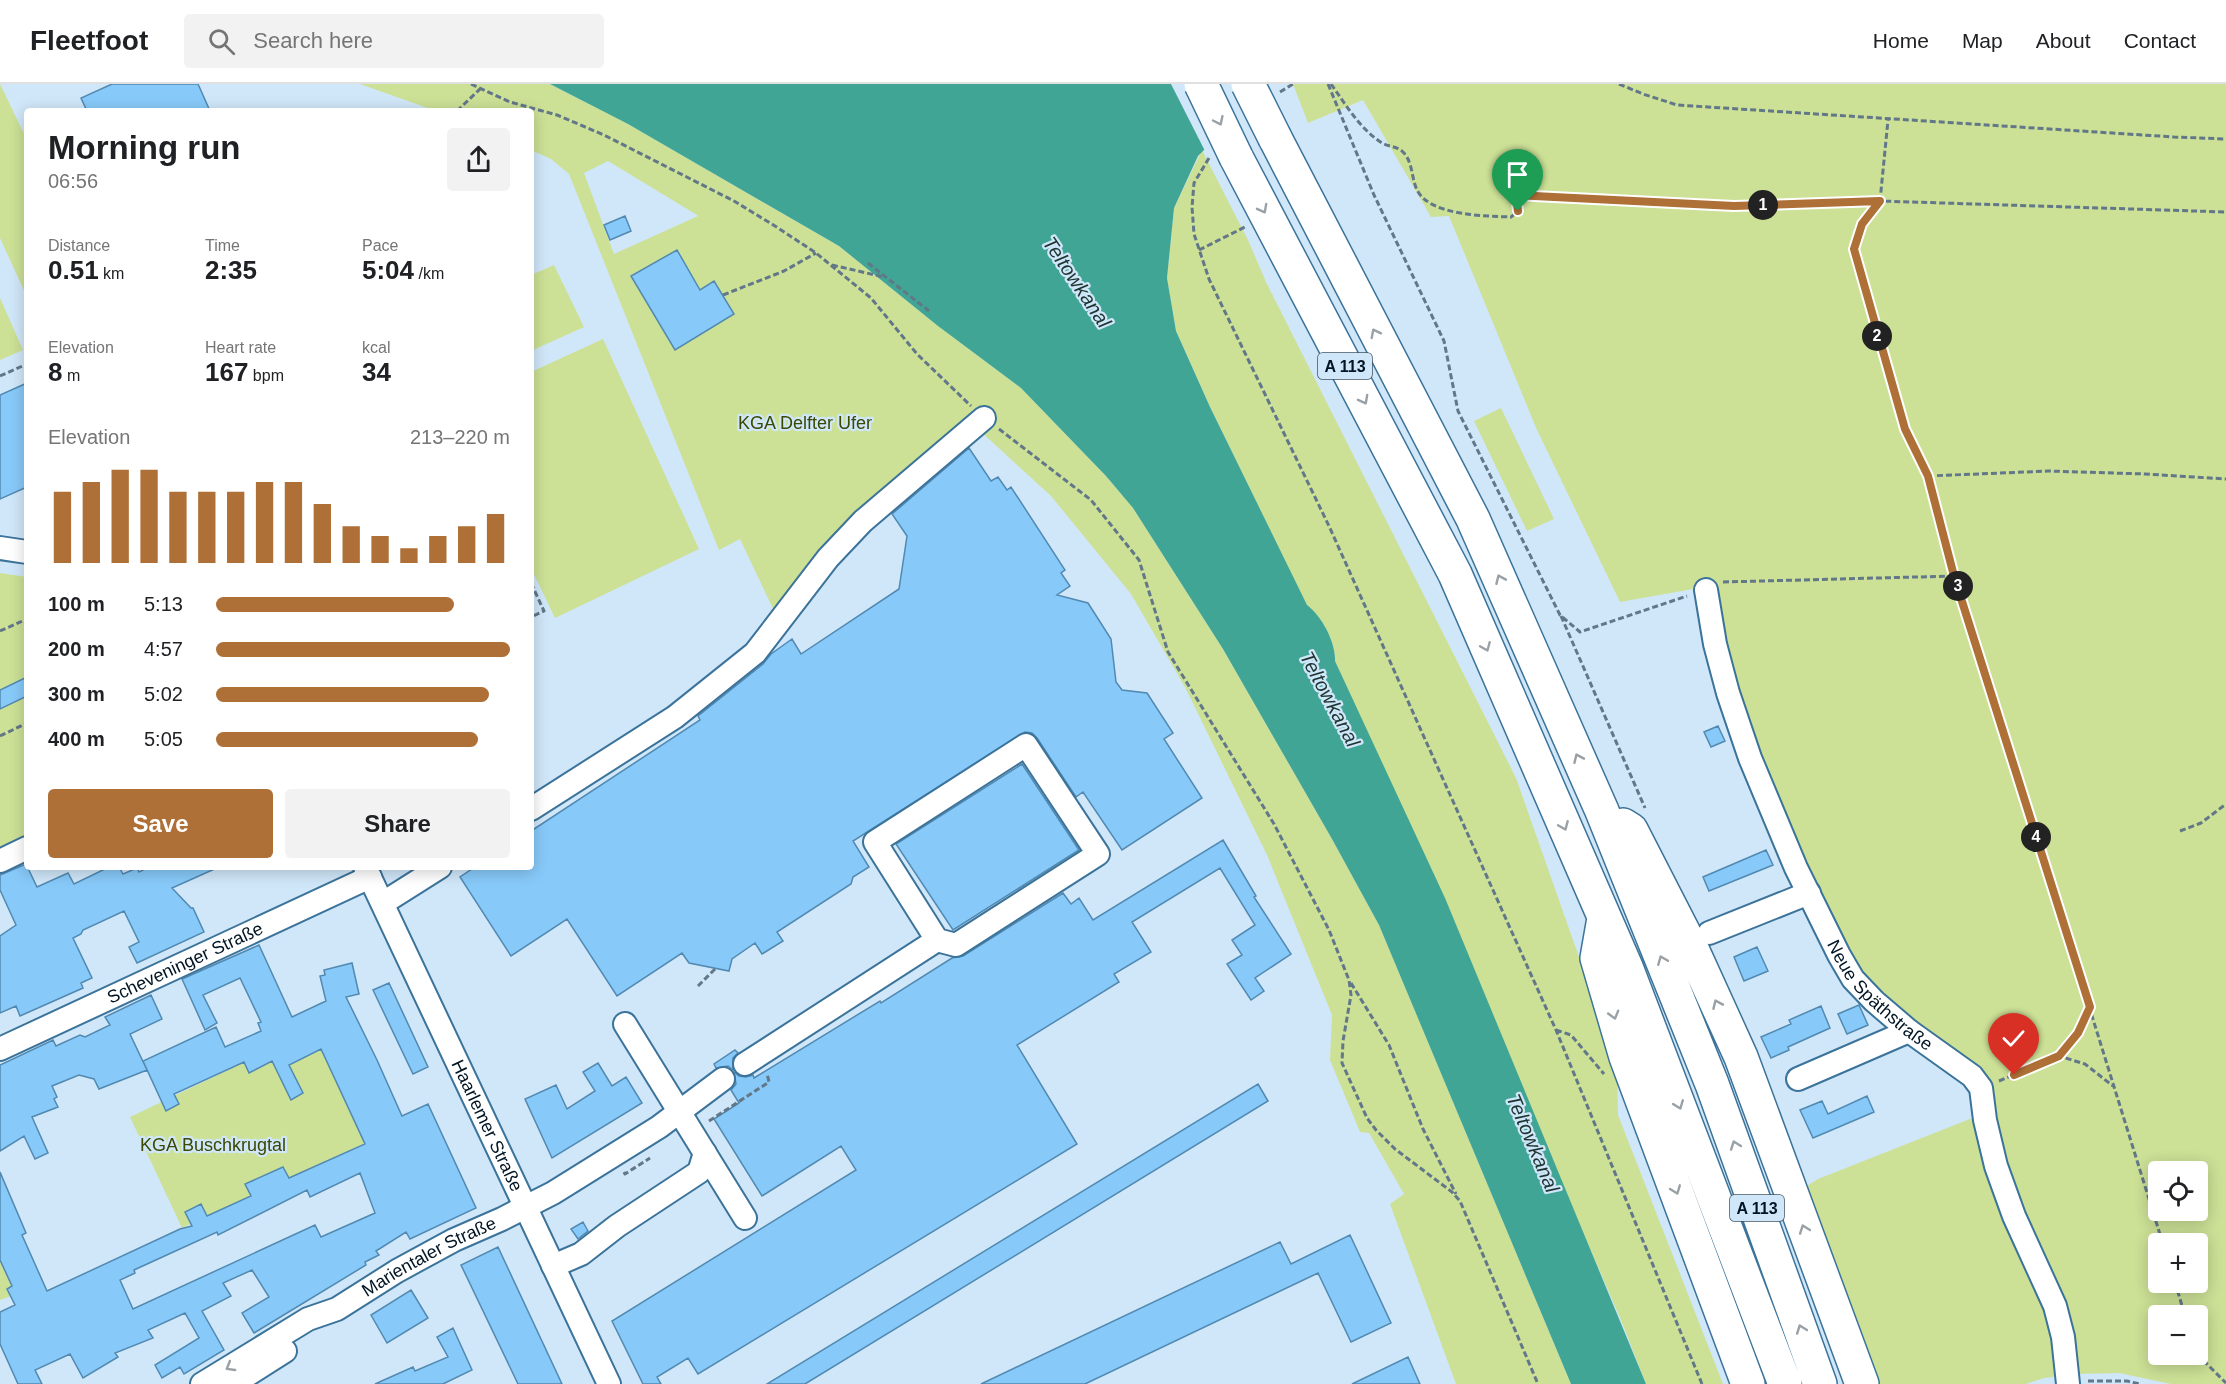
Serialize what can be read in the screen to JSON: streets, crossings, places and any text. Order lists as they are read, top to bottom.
{
  "streets": {
    "highway": ["A 113"],
    "street": [
      "Scheveninger Straße",
      "Neue Späthstraße",
      "Haarlemer Straße",
      "Marientaler Straße"
    ]
  },
  "crossings": [
    ["Scheveninger Straße", "Haarlemer Straße"],
    ["Haarlemer Straße", "Marientaler Straße"]
  ],
  "water": ["Teltowkanal"],
  "parks": ["KGA Delfter Ufer", "KGA Buschkrugtal"],
  "page": {
    "header": "Fleetfoot",
    "search": "Search here",
    "nav": [
      "Home",
      "Map",
      "About",
      "Contact"
    ],
    "heading": ["Morning run", "06:56"],
    "pins": [
      "1",
      "2",
      "3",
      "4"
    ],
    "stats": [
      ["Distance", "0.51 km"],
      ["Time", "2:35"],
      ["Pace", "5:04 /km"],
      ["Elevation", "8 m"],
      ["Heart rate", "167 bpm"],
      ["kcal", "34"]
    ],
    "chart": ["Elevation", "213–220 m"],
    "list": [
      {
        "name": "100 m",
        "note": "5:13"
      },
      {
        "name": "200 m",
        "note": "4:57"
      },
      {
        "name": "300 m",
        "note": "5:02"
      },
      {
        "name": "400 m",
        "note": "5:05"
      }
    ],
    "buttons": ["Save", "Share"],
    "map_buttons": ["+", "−"]
  }
}
